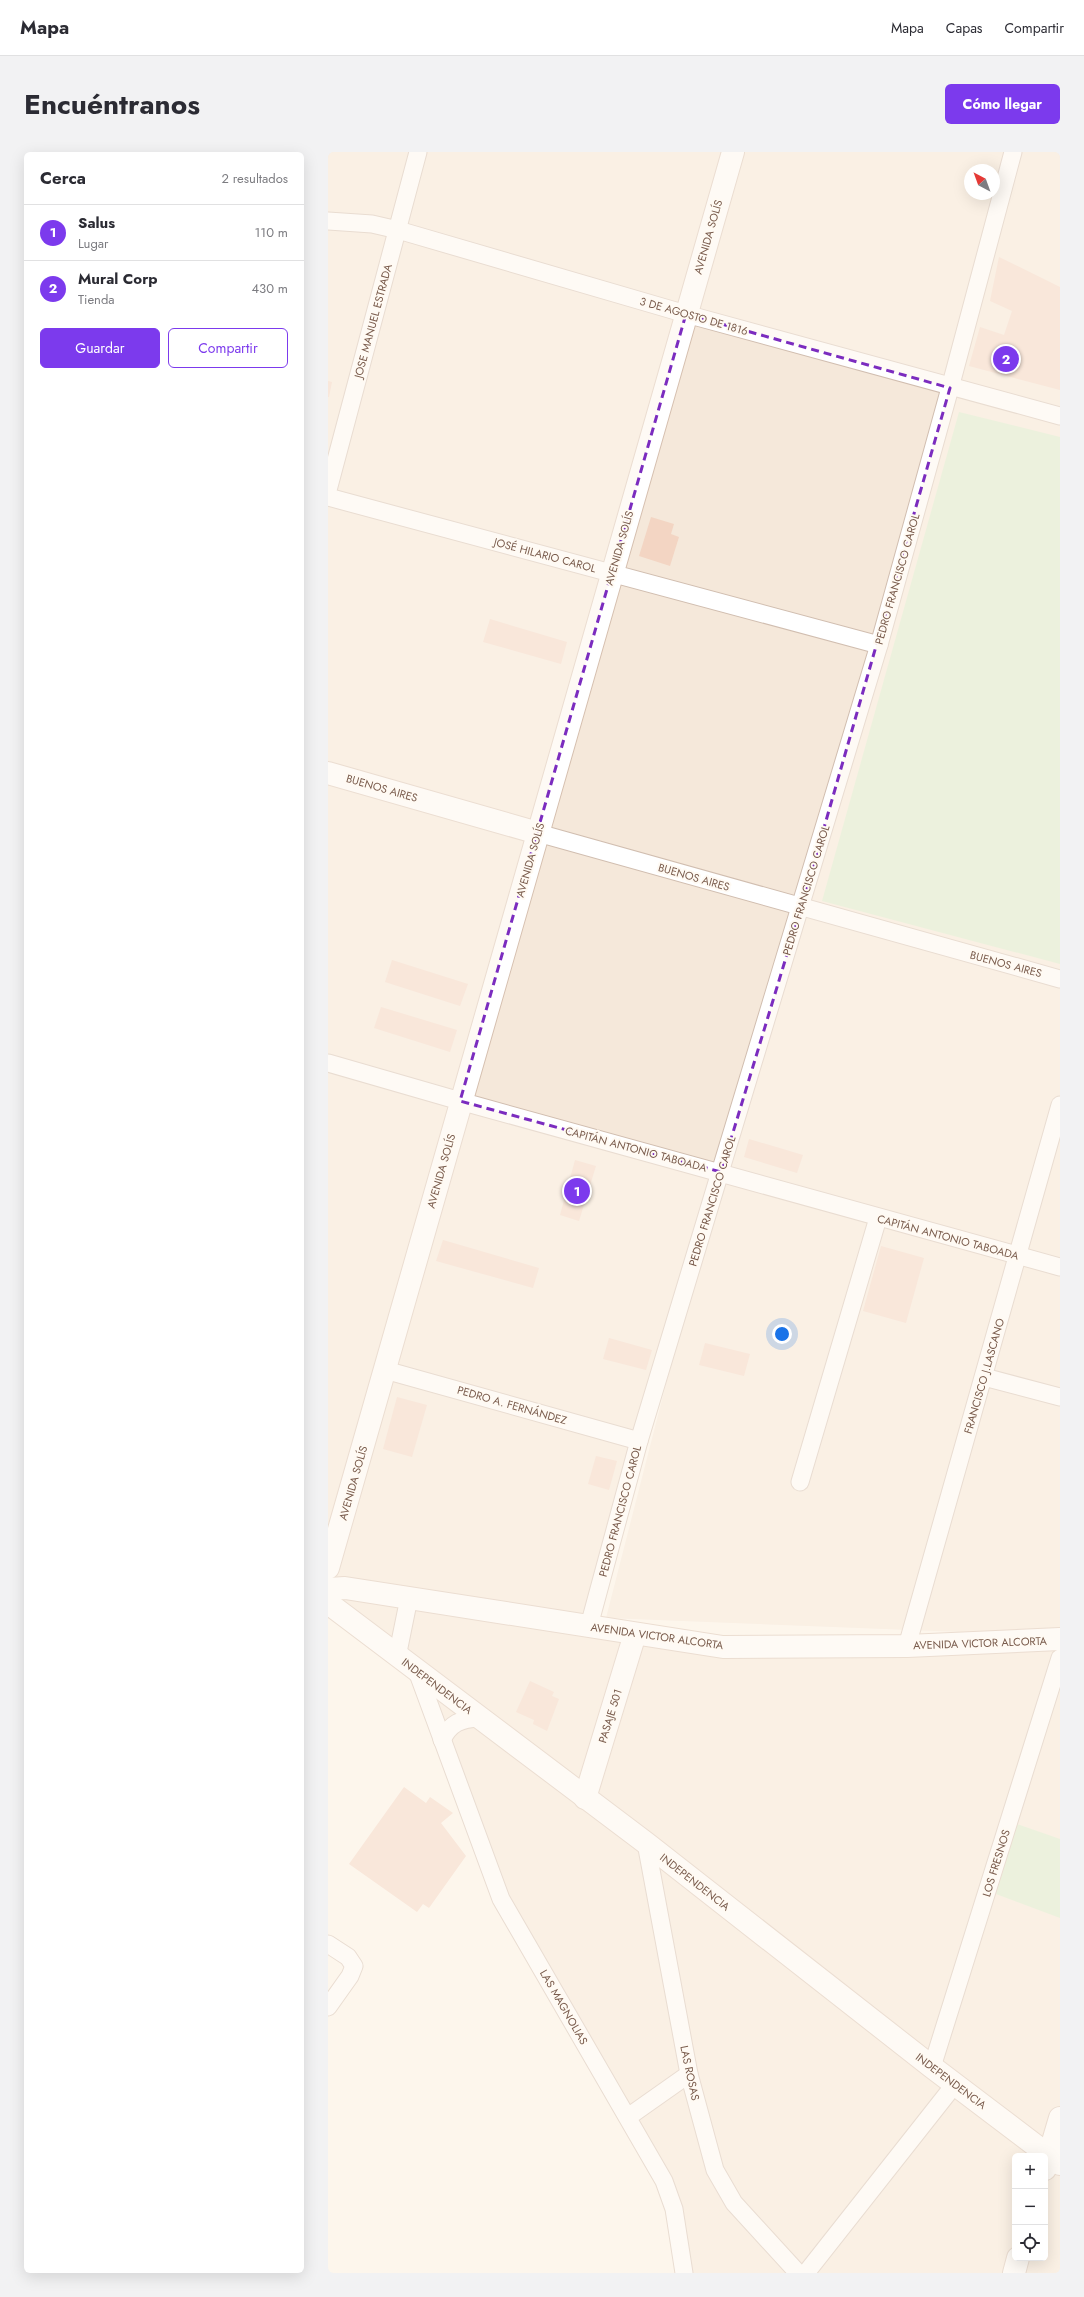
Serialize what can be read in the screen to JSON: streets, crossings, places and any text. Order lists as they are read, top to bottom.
{
  "streets": {
    "main road": [
      "AVENIDA SOLÍS",
      "BUENOS AIRES",
      "AVENIDA VICTOR ALCORTA",
      "INDEPENDENCIA",
      "PASAJE 501"
    ],
    "street": [
      "3 DE AGOSTO DE 1816",
      "JOSE MANUEL ESTRADA",
      "JOSÉ HILARIO CAROL",
      "PEDRO FRANCISCO CAROL",
      "CAPITÁN ANTONIO TABOADA",
      "FRANCISCO J.LASCANO",
      "PEDRO A. FERNÁNDEZ",
      "LOS FRESNOS",
      "LAS MAGNOLIAS",
      "LAS ROSAS"
    ]
  },
  "crossings": [
    ["AVENIDA SOLÍS", "3 DE AGOSTO DE 1816"],
    ["AVENIDA SOLÍS", "JOSÉ HILARIO CAROL"],
    ["AVENIDA SOLÍS", "BUENOS AIRES"],
    ["AVENIDA SOLÍS", "CAPITÁN ANTONIO TABOADA"],
    ["AVENIDA SOLÍS", "PEDRO A. FERNÁNDEZ"],
    ["3 DE AGOSTO DE 1816", "JOSE MANUEL ESTRADA"],
    ["3 DE AGOSTO DE 1816", "PEDRO FRANCISCO CAROL"],
    ["JOSÉ HILARIO CAROL", "PEDRO FRANCISCO CAROL"],
    ["PEDRO FRANCISCO CAROL", "BUENOS AIRES"],
    ["PEDRO FRANCISCO CAROL", "CAPITÁN ANTONIO TABOADA"],
    ["PEDRO FRANCISCO CAROL", "PEDRO A. FERNÁNDEZ"],
    ["PEDRO FRANCISCO CAROL", "AVENIDA VICTOR ALCORTA"],
    ["CAPITÁN ANTONIO TABOADA", "FRANCISCO J.LASCANO"],
    ["FRANCISCO J.LASCANO", "AVENIDA VICTOR ALCORTA"],
    ["AVENIDA VICTOR ALCORTA", "PASAJE 501"],
    ["INDEPENDENCIA", "PASAJE 501"],
    ["INDEPENDENCIA", "LOS FRESNOS"],
    ["INDEPENDENCIA", "LAS MAGNOLIAS"],
    ["INDEPENDENCIA", "LAS ROSAS"]
  ],
  "north": "top left",
  "page": {
    "header": "Mapa",
    "nav": ["Mapa", "Capas", "Compartir"],
    "title": "Encuéntranos",
    "buttons": [
      "Cómo llegar",
      ["Guardar", "Compartir"]
    ],
    "heading": ["Cerca", "2 resultados"],
    "list": [
      {
        "mark": "1",
        "name": "Salus",
        "note": "Lugar",
        "value": "110 m"
      },
      {
        "mark": "2",
        "name": "Mural Corp",
        "note": "Tienda",
        "value": "430 m"
      }
    ],
    "pins": ["2", "1"],
    "map_buttons": ["+", "−"]
  }
}
